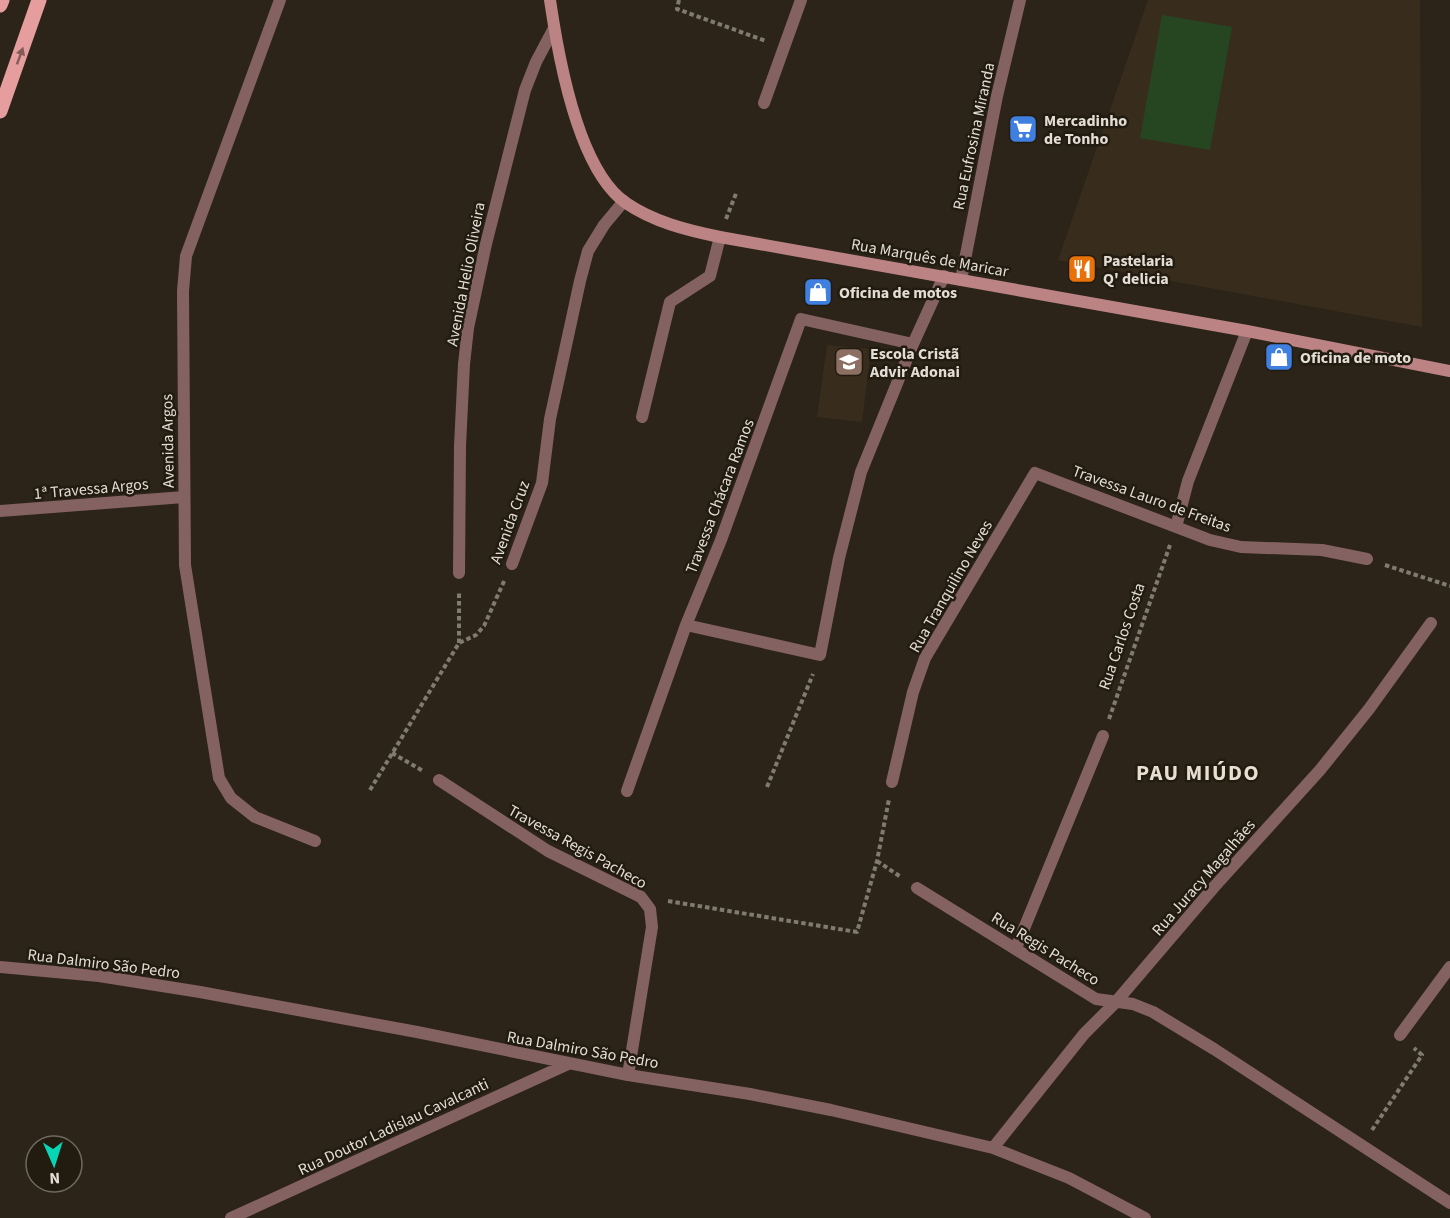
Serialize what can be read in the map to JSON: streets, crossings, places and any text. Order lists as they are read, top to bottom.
{
  "streets": {
    "main road": ["Rua Marquês de Maricar"],
    "street": [
      "Rua Eufrosina Miranda",
      "Avenida Helio Oliveira",
      "Avenida Argos",
      "1ᵃ Travessa Argos",
      "Travessa Chácara Ramos",
      "Travessa Lauro de Freitas",
      "Avenida Cruz",
      "Rua Tranquilino Neves",
      "Travessa Regis Pacheco",
      "Rua Juracy Magalhães",
      "Rua Regis Pacheco",
      "Rua Dalmiro São Pedro",
      "Rua Doutor Ladislau Cavalcanti"
    ],
    "path": ["Rua Carlos Costa"]
  },
  "crossings": [
    ["Rua Eufrosina Miranda", "Rua Marquês de Maricar"],
    ["Rua Marquês de Maricar", "Avenida Helio Oliveira"],
    ["Rua Marquês de Maricar", "Avenida Cruz"],
    ["Avenida Argos", "1ᵃ Travessa Argos"],
    ["Travessa Lauro de Freitas", "Rua Tranquilino Neves"],
    ["Travessa Lauro de Freitas", "Rua Carlos Costa"],
    ["Travessa Regis Pacheco", "Rua Dalmiro São Pedro"],
    ["Rua Juracy Magalhães", "Rua Regis Pacheco"],
    ["Rua Juracy Magalhães", "Rua Dalmiro São Pedro"],
    ["Rua Dalmiro São Pedro", "Rua Doutor Ladislau Cavalcanti"]
  ],
  "districts": ["PAU MIÚDO"],
  "places": {
    "supermarket": ["Mercadinho de Tonho"],
    "restaurant": ["Pastelaria Q' delicia"],
    "shop": ["Oficina de motos", "Oficina de moto"],
    "school or university": ["Escola Cristã Advir Adonai"]
  },
  "north": "bottom"
}
